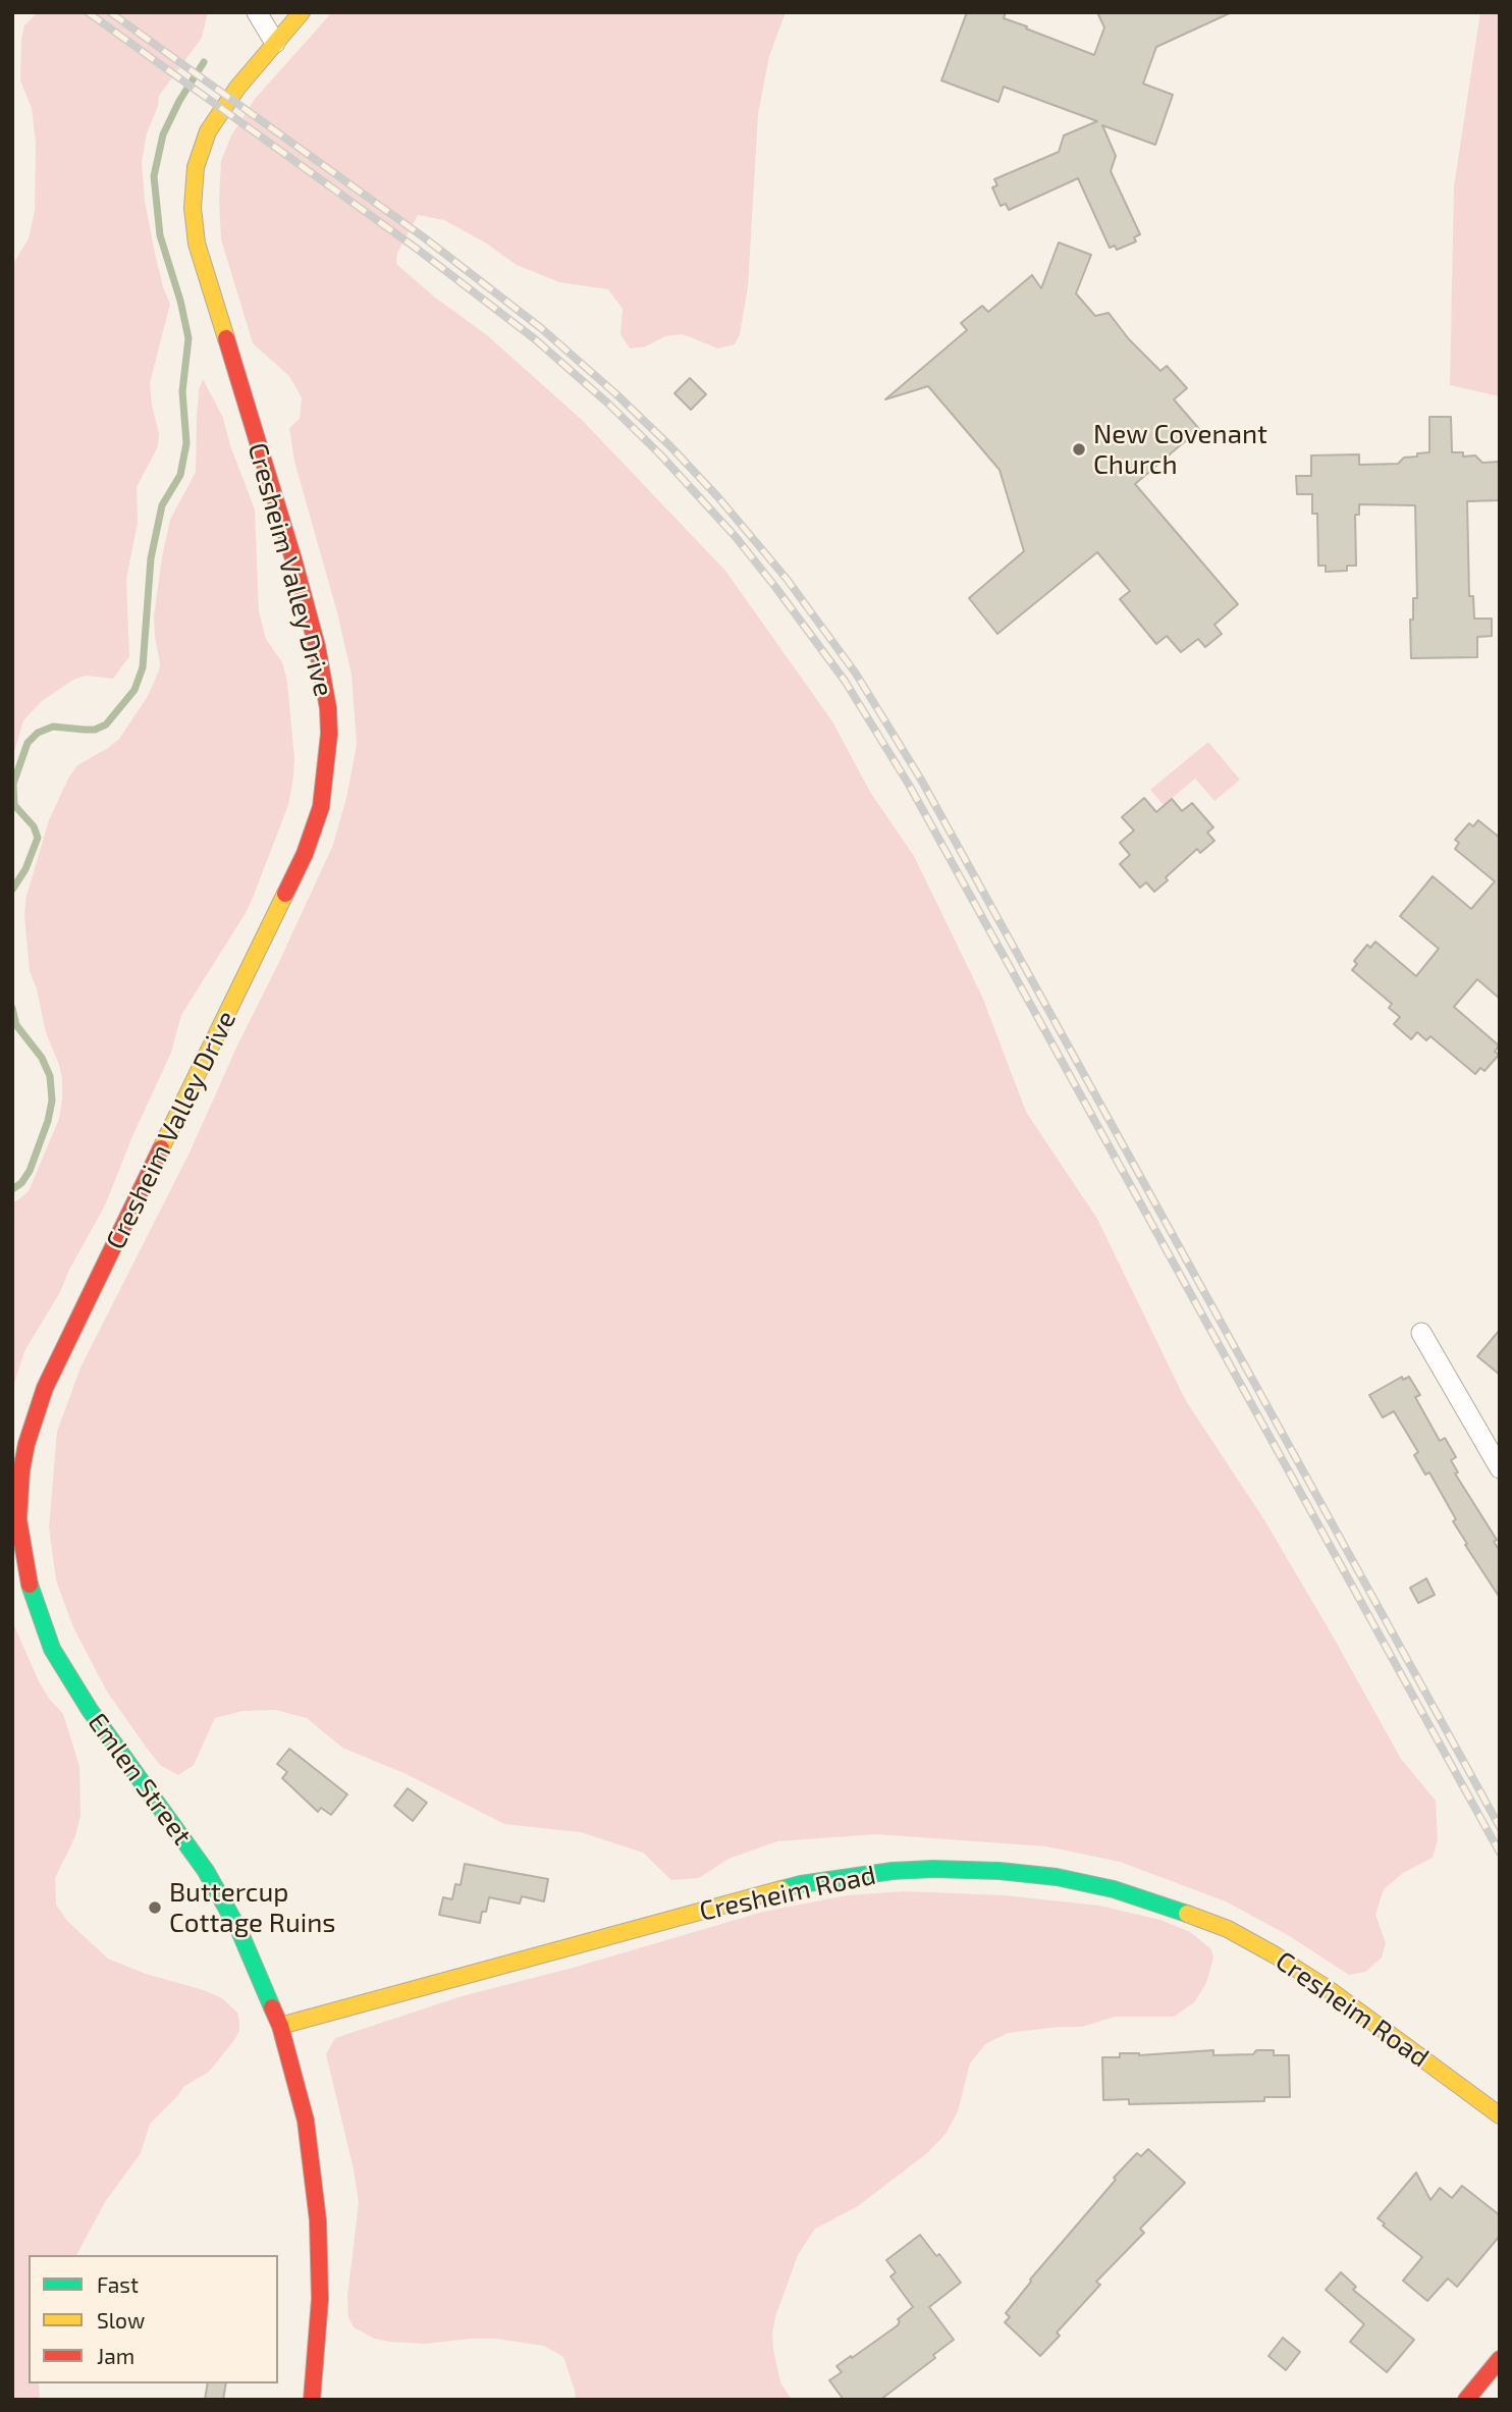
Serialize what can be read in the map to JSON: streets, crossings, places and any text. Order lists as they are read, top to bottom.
{
  "streets": {
    "main road": ["Cresheim Valley Drive", "Emlen Street", "Cresheim Road"]
  },
  "crossings": [
    ["Cresheim Valley Drive", "Emlen Street"],
    ["Emlen Street", "Cresheim Road"]
  ],
  "places": ["New Covenant Church", "Buttercup Cottage Ruins"],
  "legend": ["Fast", "Slow", "Jam"]
}
